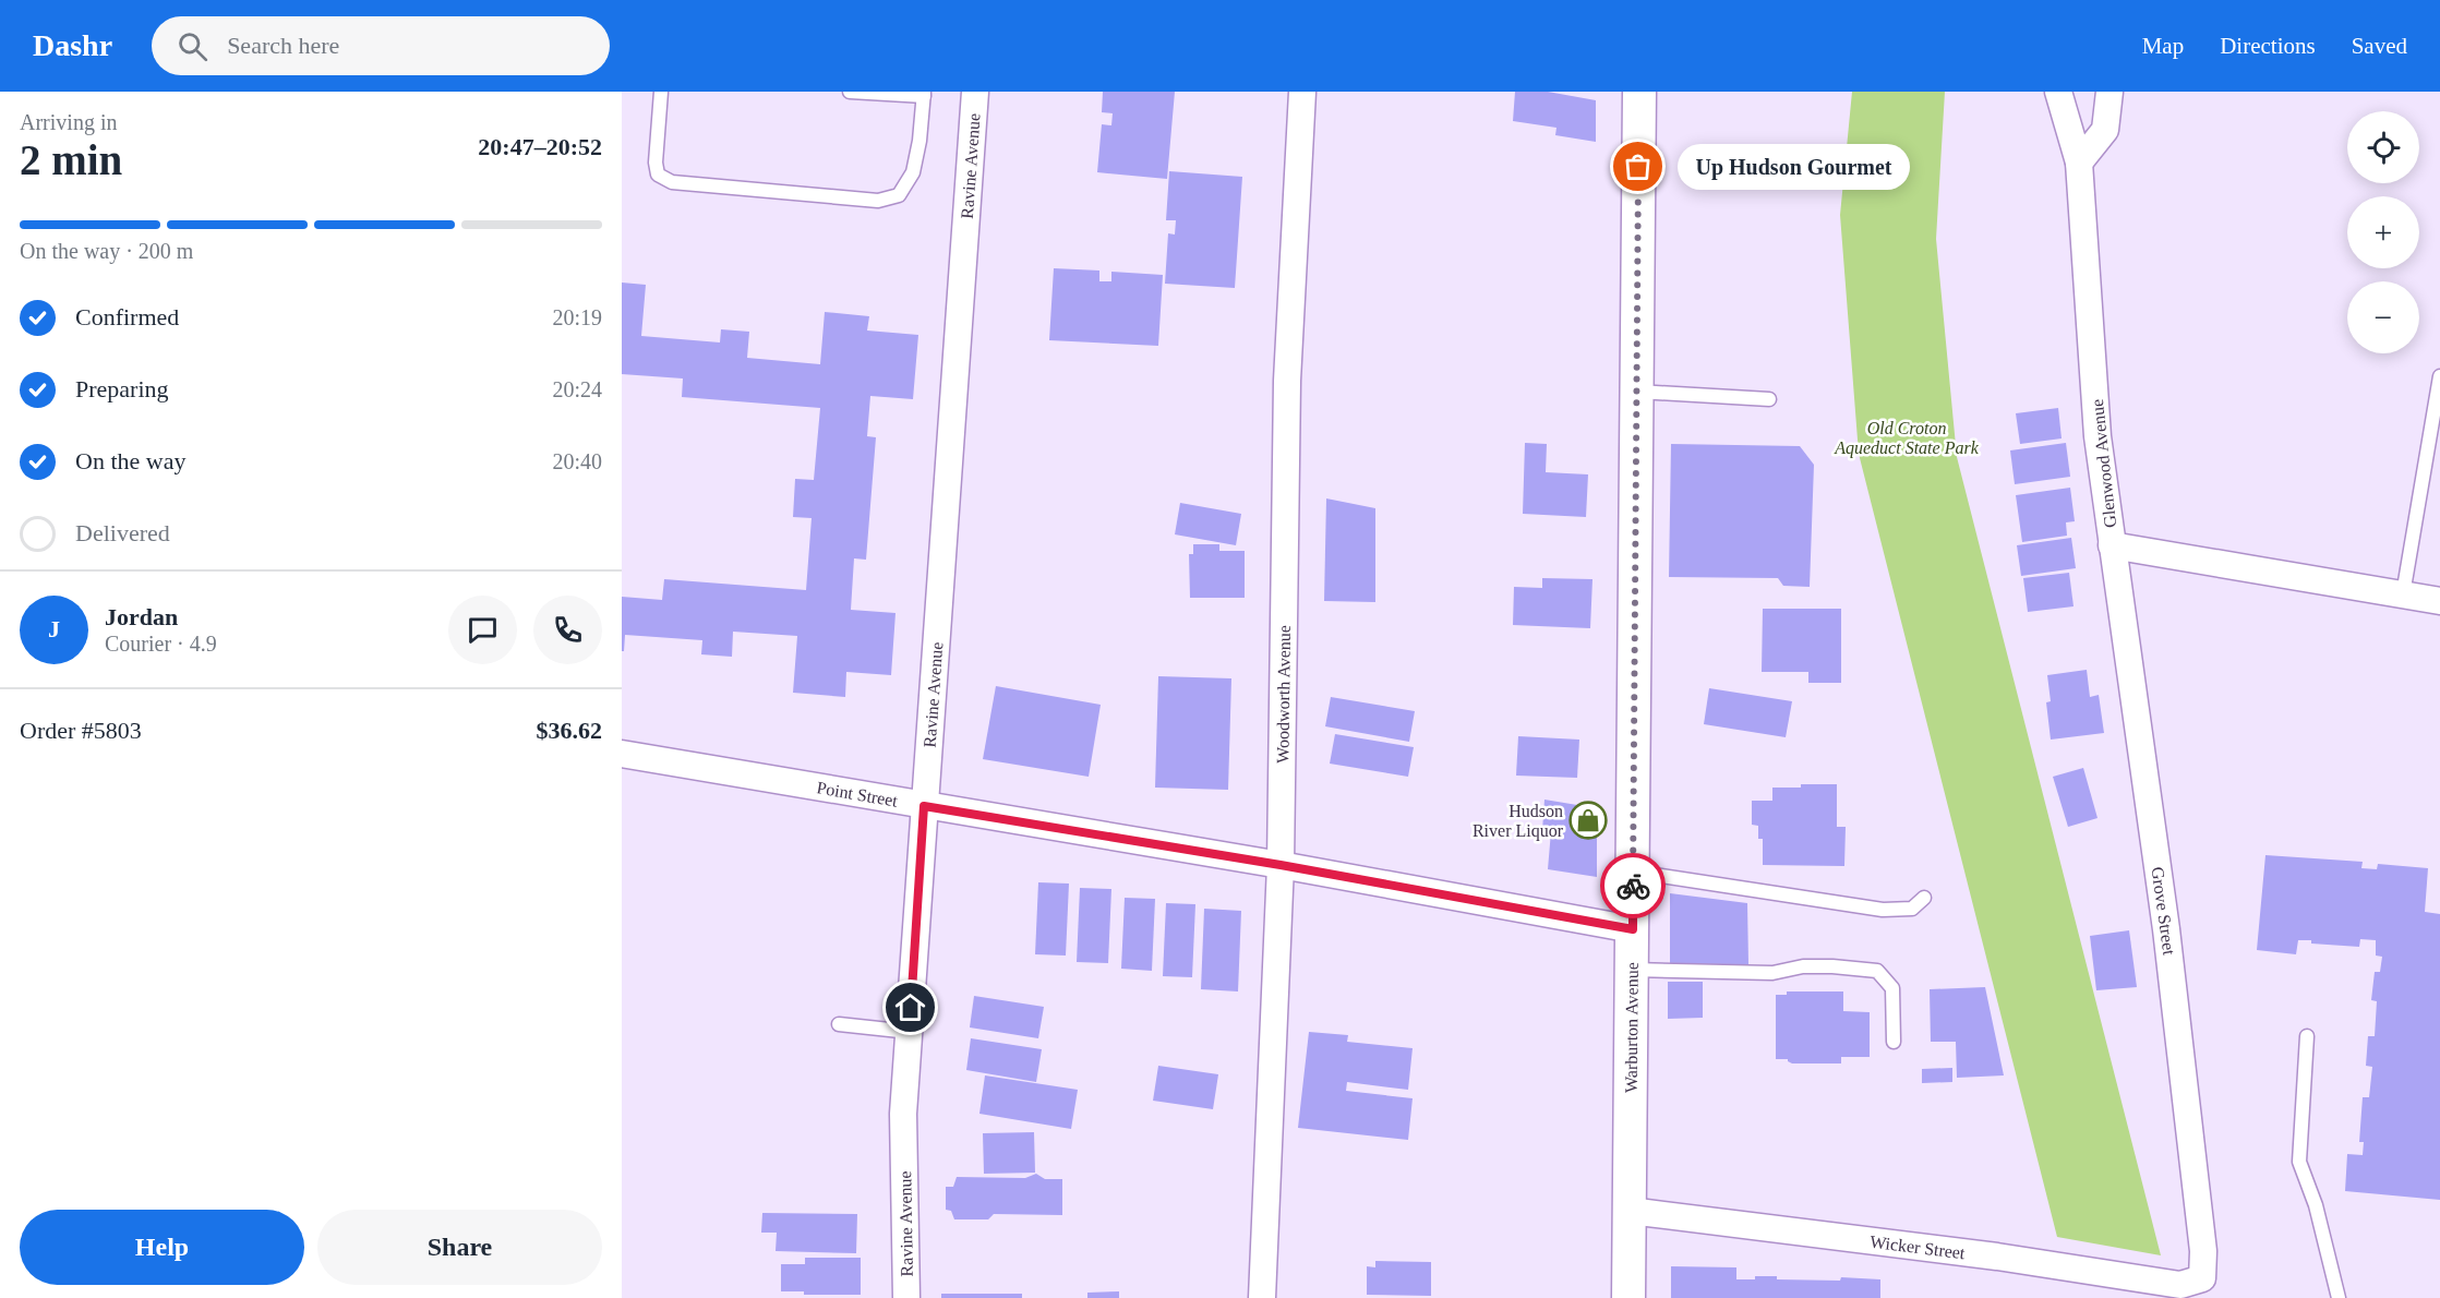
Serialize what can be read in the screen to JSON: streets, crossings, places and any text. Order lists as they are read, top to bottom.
{
  "streets": {
    "street": [
      "Ravine Avenue",
      "Glenwood Avenue",
      "Woodworth Avenue",
      "Point Street",
      "Grove Street",
      "Warburton Avenue",
      "Wicker Street"
    ]
  },
  "crossings": [
    ["Ravine Avenue", "Point Street"],
    ["Glenwood Avenue", "Grove Street"],
    ["Woodworth Avenue", "Point Street"],
    ["Point Street", "Warburton Avenue"],
    ["Grove Street", "Wicker Street"],
    ["Warburton Avenue", "Wicker Street"]
  ],
  "parks": ["Old Croton Aqueduct State Park"],
  "places": {
    "other": ["Up Hudson Gourmet"],
    "shop": ["Hudson River Liquor"]
  },
  "page": {
    "header": "Dashr",
    "search": "Search here",
    "nav": ["Map", "Directions", "Saved"],
    "heading": ["2 min", "Arriving in", "20:47–20:52"],
    "panel": [
      "Jordan",
      "Courier · 4.9",
      "Order #5803",
      "$36.62"
    ],
    "map_buttons": ["+", "−"],
    "bubble": "Up Hudson Gourmet",
    "bar": "On the way · 200 m",
    "list": [
      ["Confirmed", "20:19"],
      ["Preparing", "20:24"],
      ["On the way", "20:40"],
      "Delivered"
    ],
    "round": "J",
    "buttons": ["Help", "Share"]
  }
}
